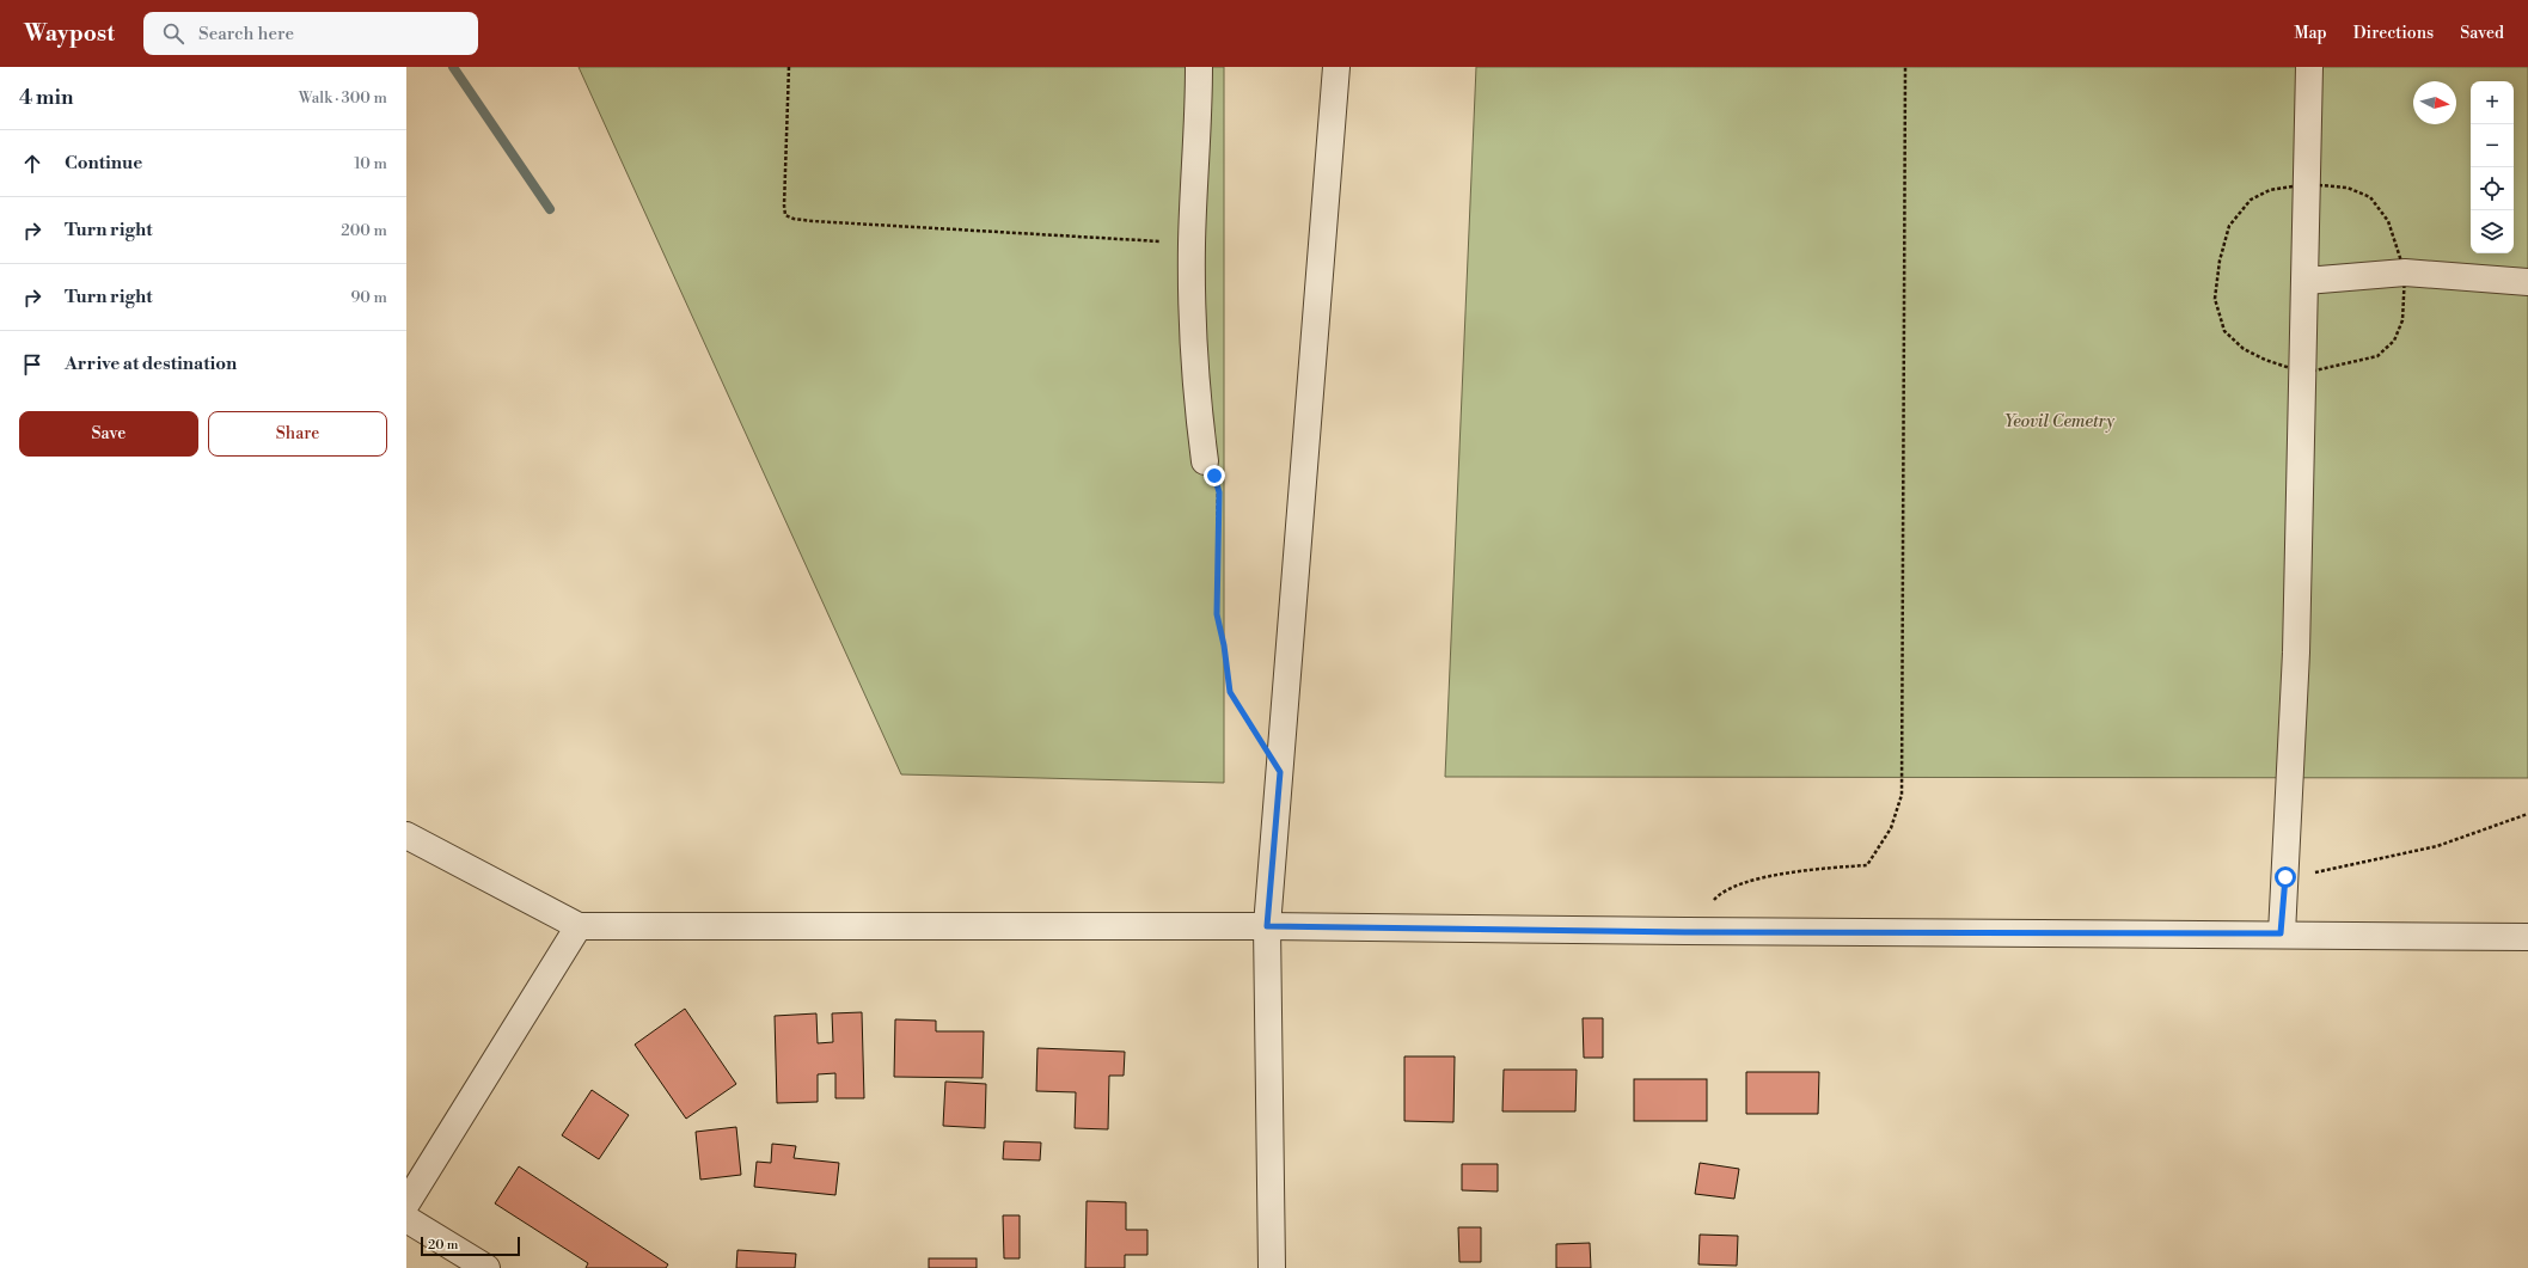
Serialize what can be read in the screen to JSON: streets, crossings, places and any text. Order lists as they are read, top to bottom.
{
  "parks": ["Yeovil Cemetry"],
  "scale_bar": "20 m",
  "north": "right",
  "page": {
    "header": "Waypost",
    "search": "Search here",
    "nav": ["Map", "Directions", "Saved"],
    "heading": ["4 min", "Walk · 300 m"],
    "map_buttons": ["+", "−"],
    "list": [
      ["Continue", "10 m"],
      ["Turn right", "200 m"],
      ["Turn right", "90 m"],
      "Arrive at destination"
    ],
    "buttons": ["Save", "Share"],
    "scale": "20 m"
  }
}
